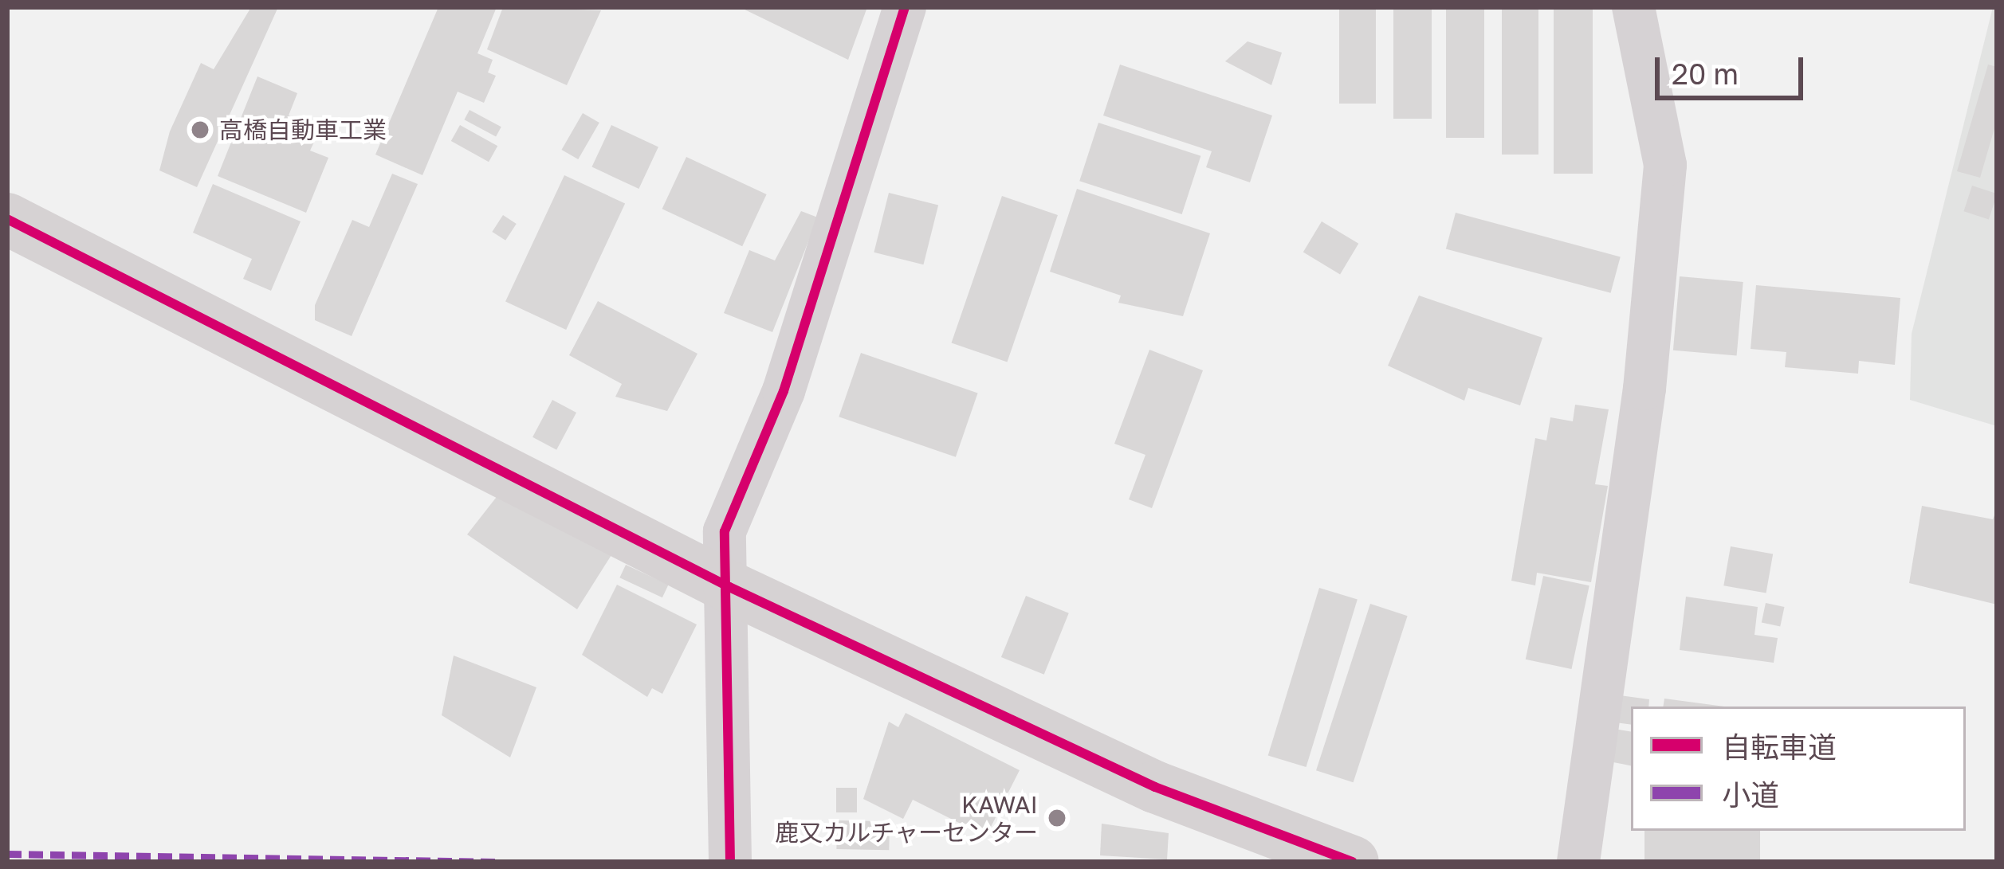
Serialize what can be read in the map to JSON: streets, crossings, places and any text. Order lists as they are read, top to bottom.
{
  "places": ["高橋自動車工業", "KAWAI 鹿又カルチャーセンター"],
  "legend": ["自転車道", "小道"],
  "scale_bar": "20 m"
}
